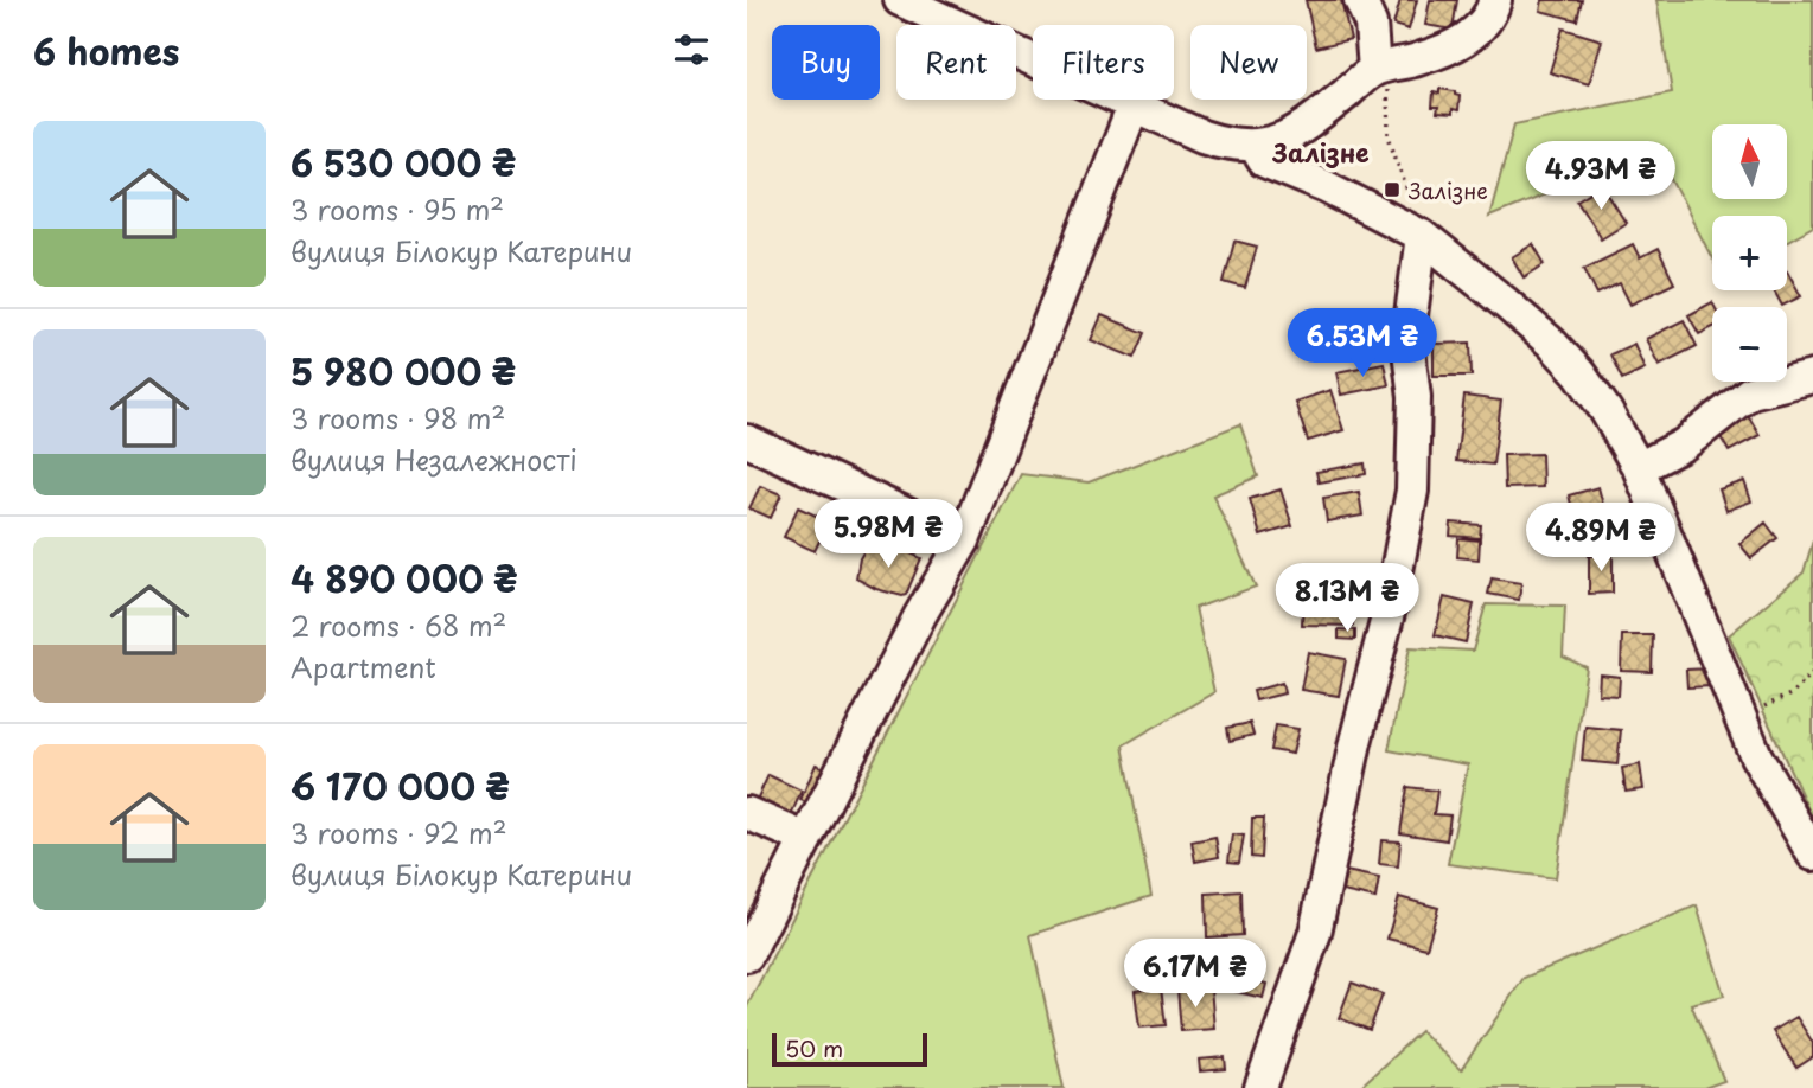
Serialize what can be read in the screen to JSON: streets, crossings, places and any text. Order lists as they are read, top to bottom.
{
  "districts": ["Залізне"],
  "places": {
    "transit": ["Залізне"]
  },
  "scale_bar": "50 m",
  "north": "top",
  "page": {
    "heading": "6 homes",
    "chip": [
      "Buy",
      "Rent",
      "Filters",
      "New"
    ],
    "list": [
      {
        "name": "6 530 000 ₴",
        "note": "3 rooms · 95 m² · вулиця Білокур Катерини"
      },
      {
        "name": "5 980 000 ₴",
        "note": "3 rooms · 98 m² · вулиця Незалежності"
      },
      {
        "name": "4 890 000 ₴",
        "note": "2 rooms · 68 m² · Apartment"
      },
      {
        "name": "6 170 000 ₴",
        "note": "3 rooms · 92 m² · вулиця Білокур Катерини"
      }
    ],
    "map_buttons": ["+", "−"],
    "price": [
      "4.93M ₴",
      "6.53M ₴",
      "5.98M ₴",
      "4.89M ₴",
      "8.13M ₴",
      "6.17M ₴"
    ],
    "scale": "50 m"
  }
}
